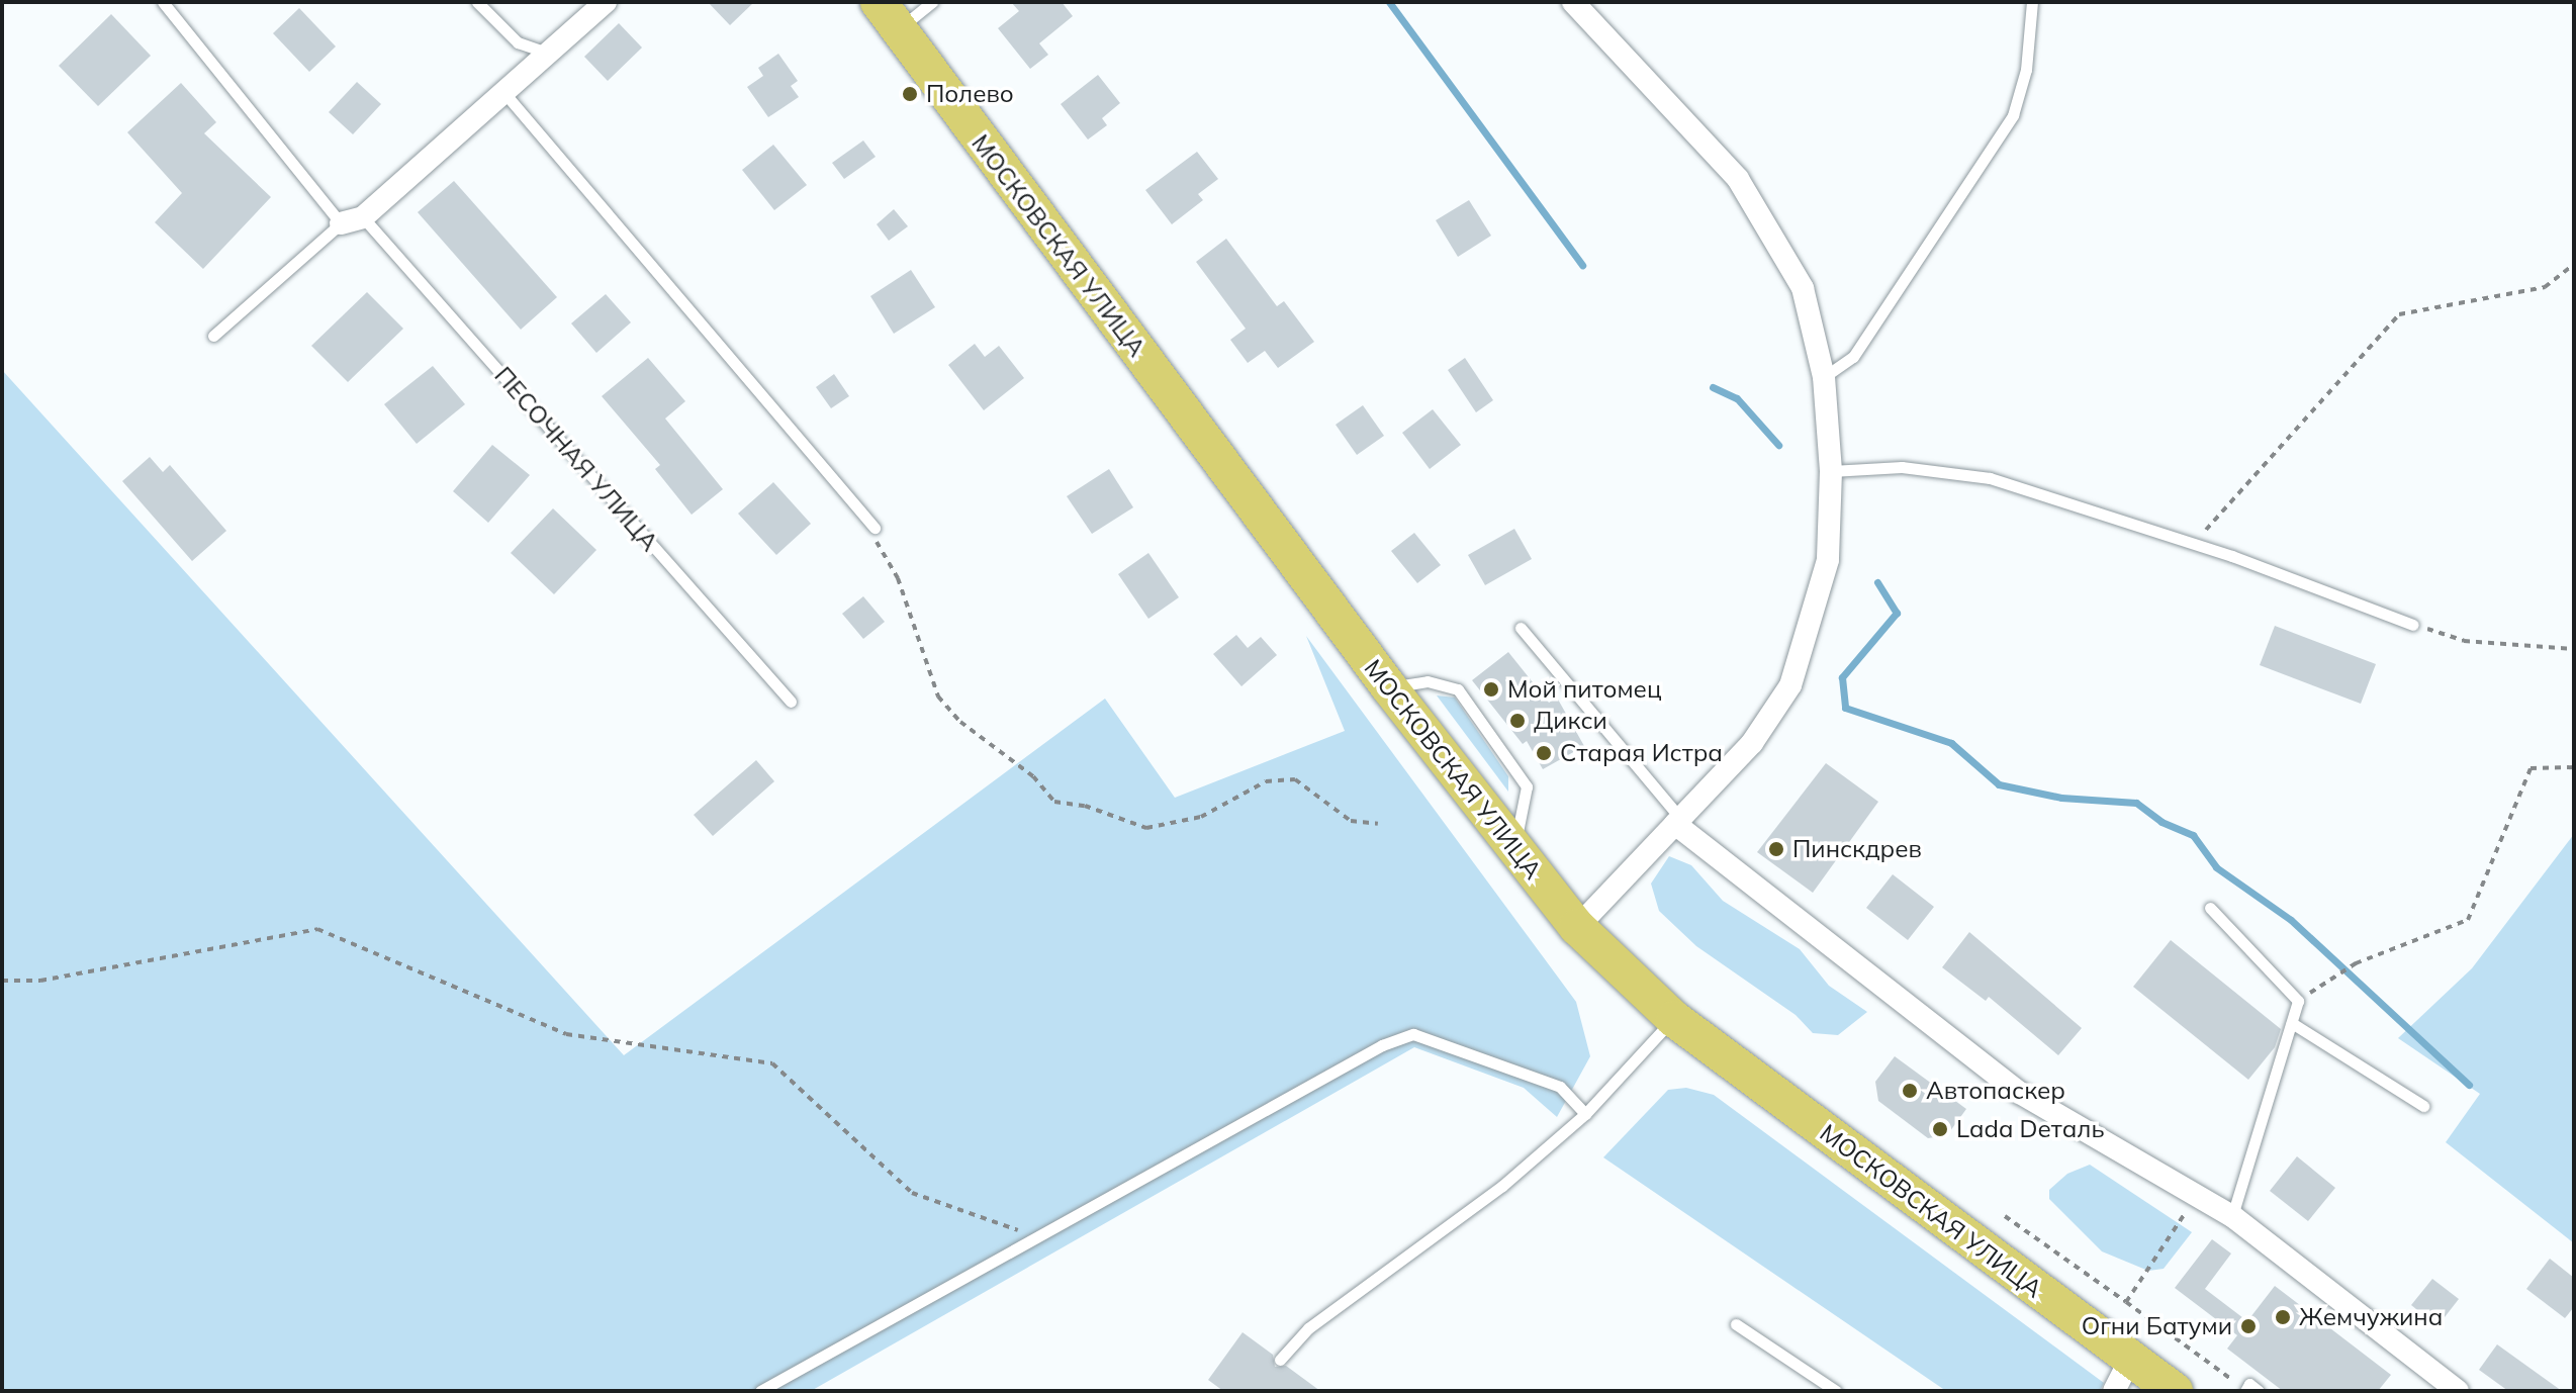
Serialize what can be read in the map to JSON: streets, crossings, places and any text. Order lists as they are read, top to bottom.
{
  "streets": {
    "main road": ["МОСКОВСКАЯ УЛИЦА"],
    "lane": ["ПЕСОЧНАЯ УЛИЦА"]
  },
  "places": [
    "Полево",
    "Мой питомец",
    "Дикси",
    "Старая Истра",
    "Пинскдрев",
    "Автопаскер",
    "Lada Dеталь",
    "Жемчужина",
    "Огни Батуми"
  ]
}
